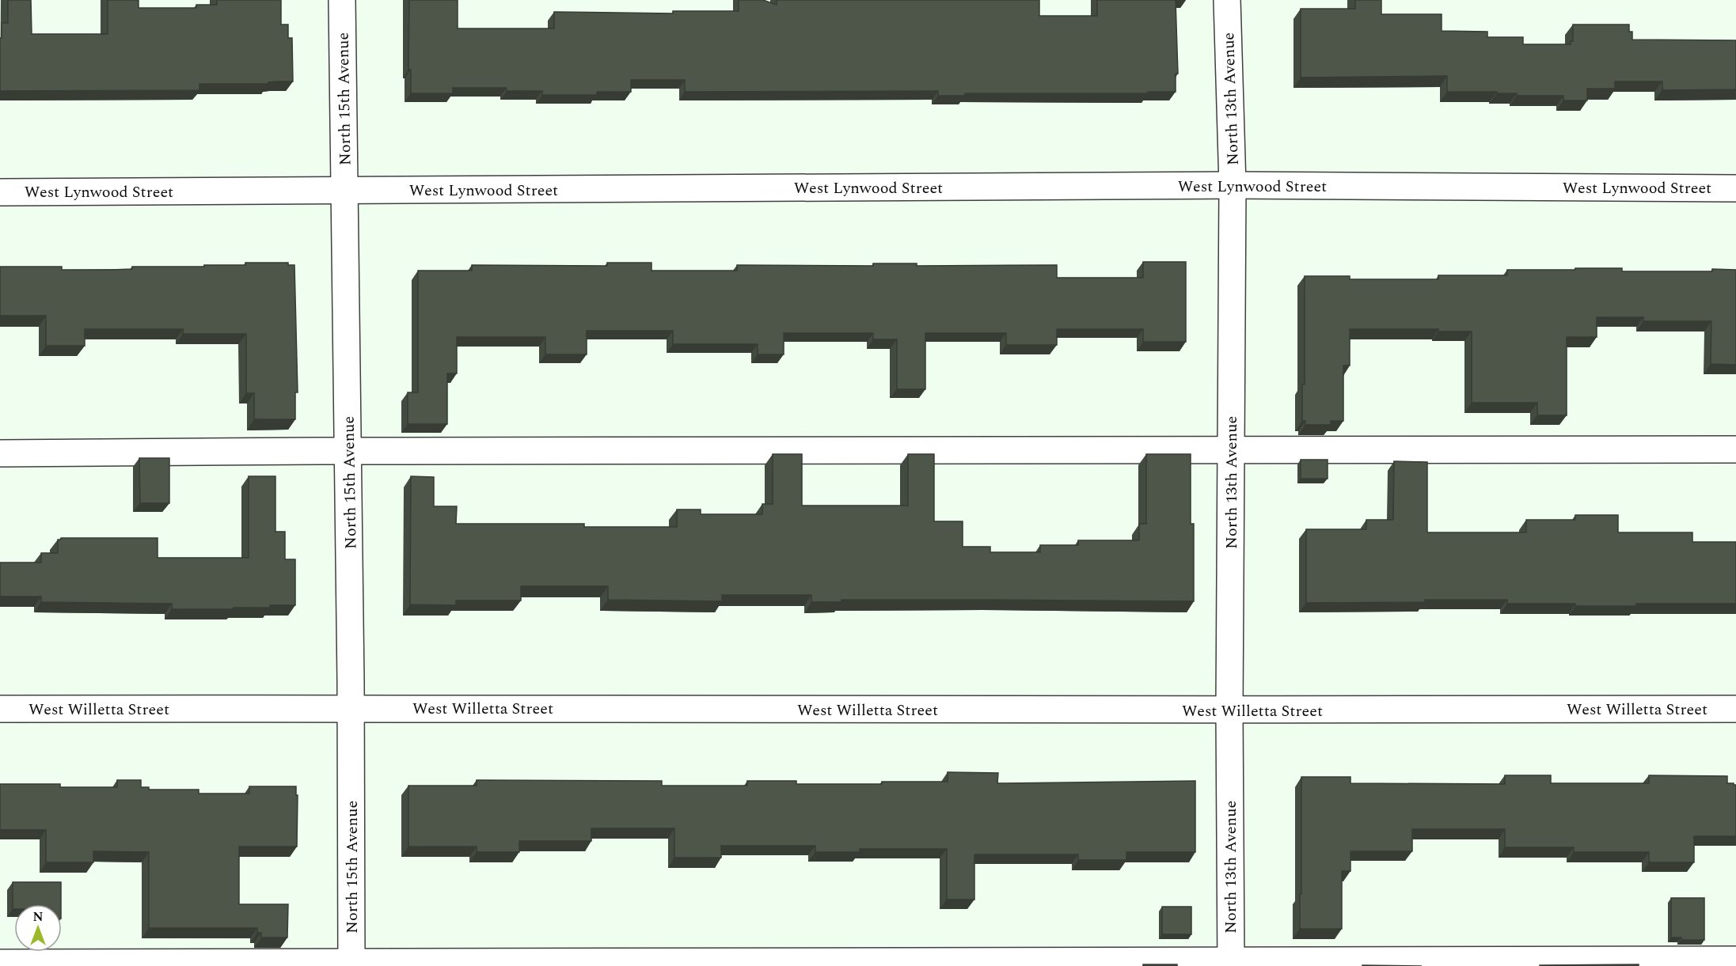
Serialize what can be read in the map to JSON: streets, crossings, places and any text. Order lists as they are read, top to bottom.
{
  "streets": {
    "street": [
      "North 15th Avenue",
      "North 13th Avenue",
      "West Lynwood Street",
      "West Willetta Street"
    ]
  },
  "crossings": [
    ["North 15th Avenue", "West Lynwood Street"],
    ["North 15th Avenue", "West Willetta Street"],
    ["North 13th Avenue", "West Lynwood Street"],
    ["North 13th Avenue", "West Willetta Street"]
  ],
  "north": "top"
}
